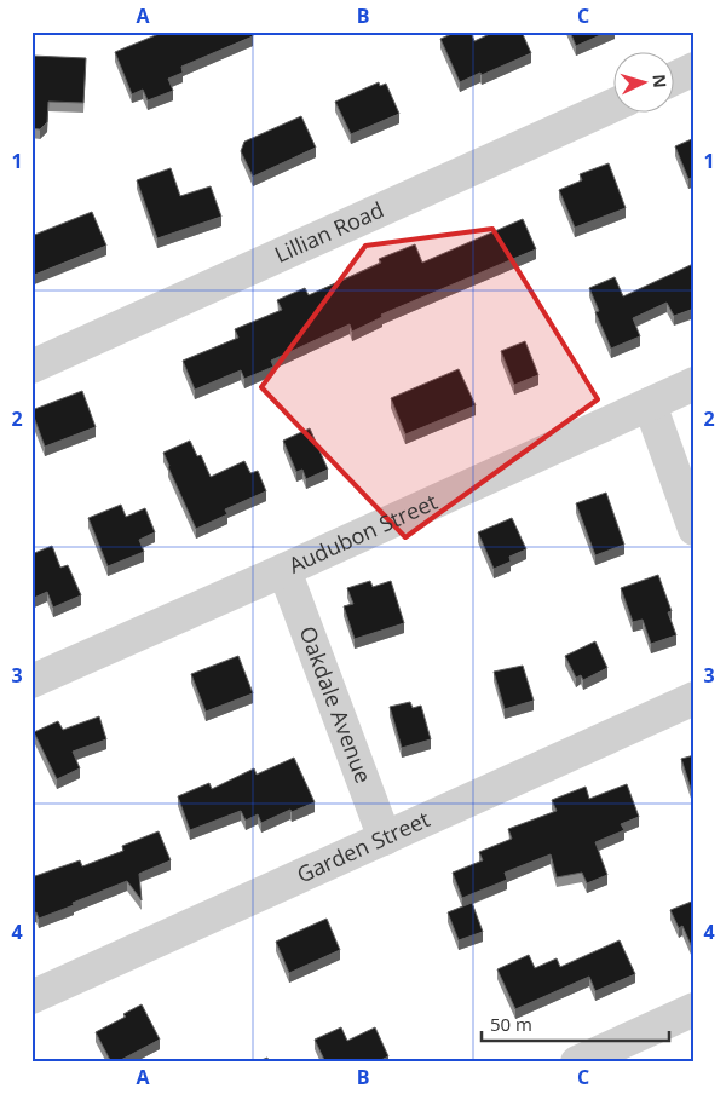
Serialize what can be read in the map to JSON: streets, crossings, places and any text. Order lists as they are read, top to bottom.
{
  "streets": {
    "street": [
      "Lillian Road",
      "Audubon Street",
      "Oakdale Avenue",
      "Garden Street"
    ]
  },
  "crossings": [
    ["Audubon Street", "Oakdale Avenue"],
    ["Oakdale Avenue", "Garden Street"]
  ],
  "scale_bar": "50 m",
  "north": "right",
  "grid": {
    "columns": ["A", "B", "C"],
    "rows": [
      "1",
      "2",
      "3",
      "4"
    ]
  }
}
